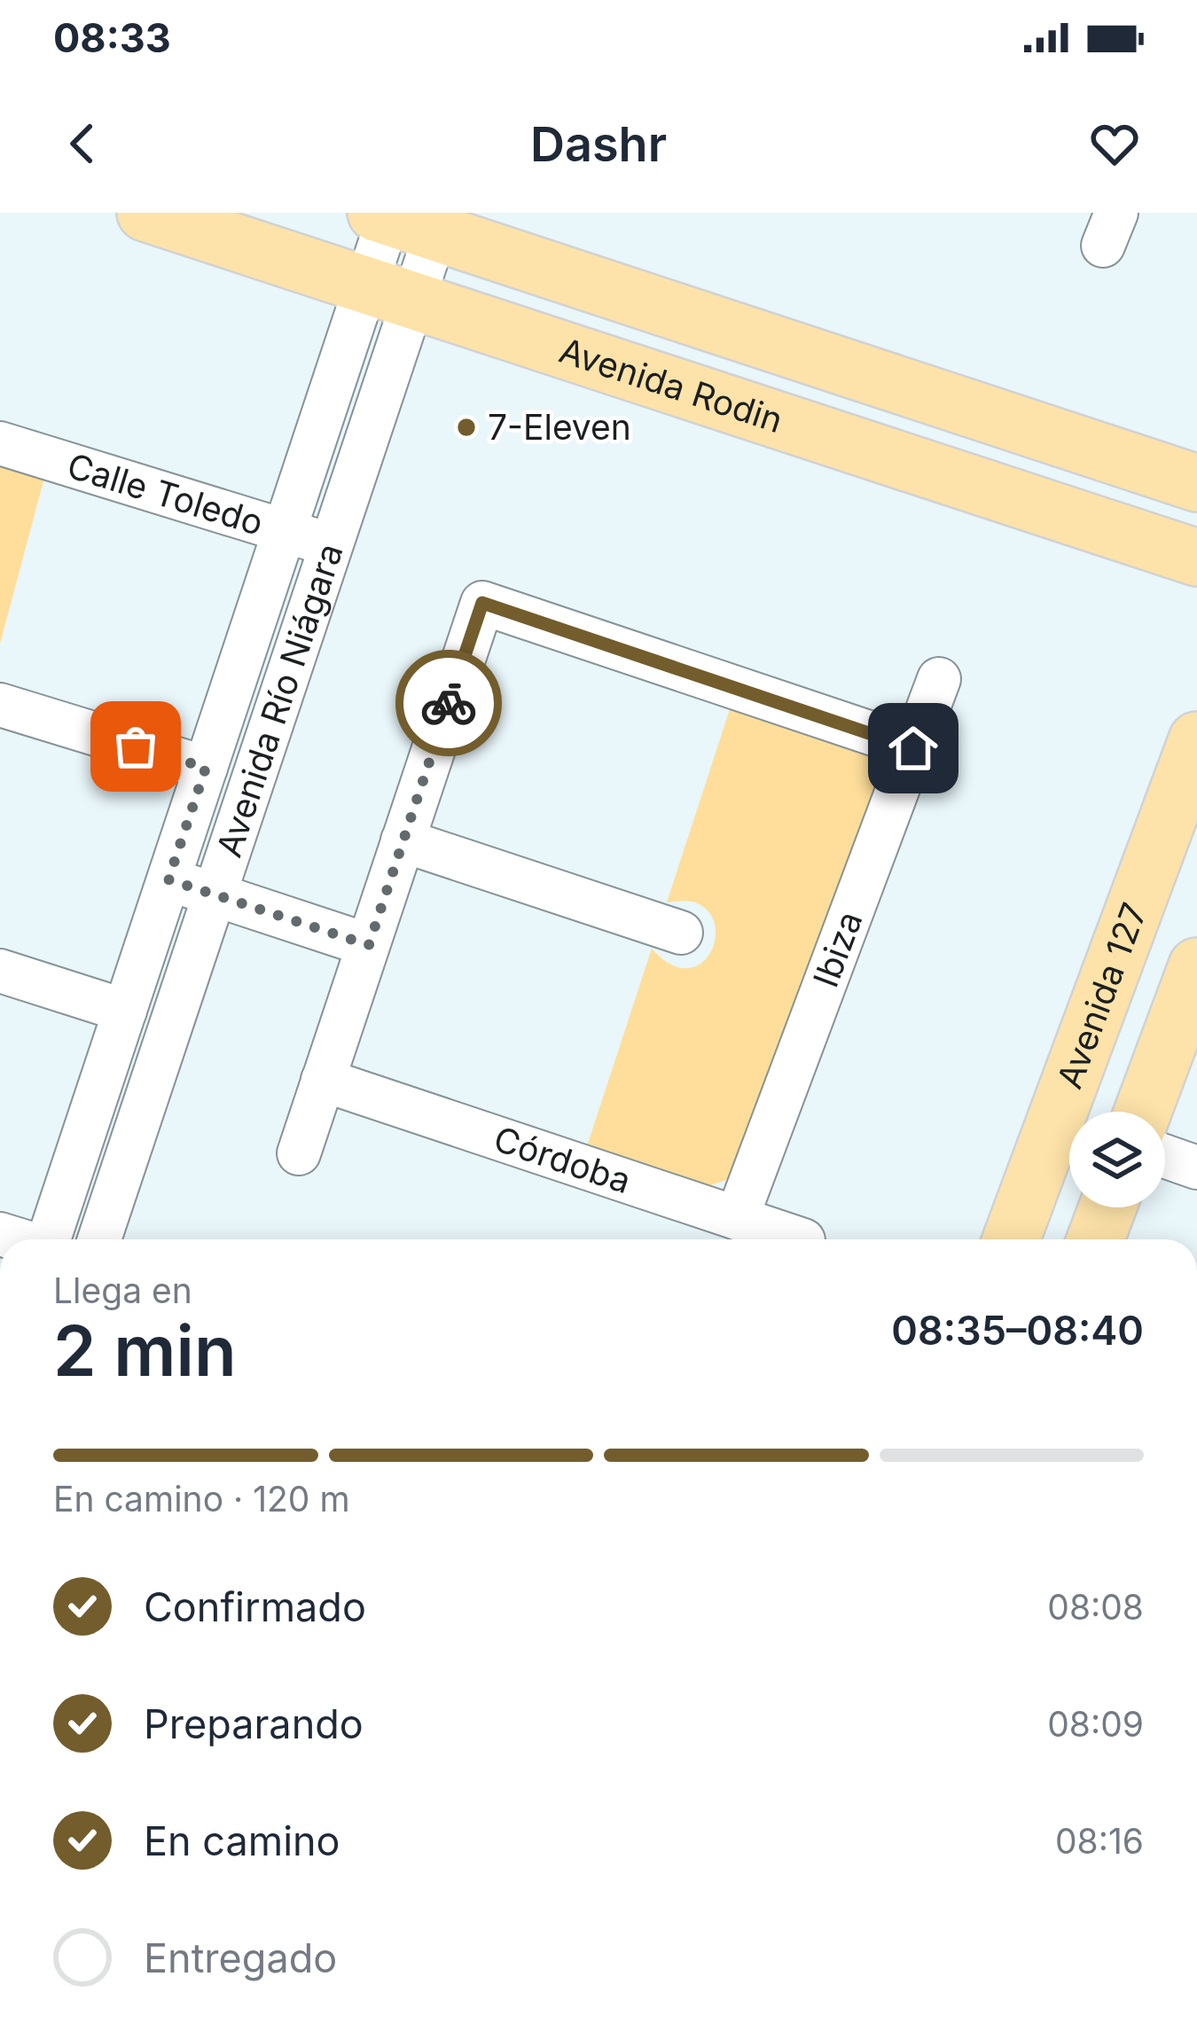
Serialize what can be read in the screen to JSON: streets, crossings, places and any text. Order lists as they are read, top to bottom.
{
  "streets": {
    "main road": ["Avenida Rodin", "Avenida 127"],
    "street": [
      "Calle Toledo",
      "Avenida Río Niágara",
      "Ibiza",
      "Córdoba"
    ]
  },
  "crossings": [
    ["Avenida Rodin", "Avenida Río Niágara"],
    ["Calle Toledo", "Avenida Río Niágara"],
    ["Ibiza", "Córdoba"]
  ],
  "places": ["7-Eleven"],
  "page": {
    "status": "08:33",
    "header": "Dashr",
    "heading": ["2 min", "Llega en", "08:35–08:40"],
    "bar": "En camino · 120 m",
    "list": [
      ["Confirmado", "08:08"],
      ["Preparando", "08:09"],
      ["En camino", "08:16"],
      "Entregado"
    ]
  }
}
